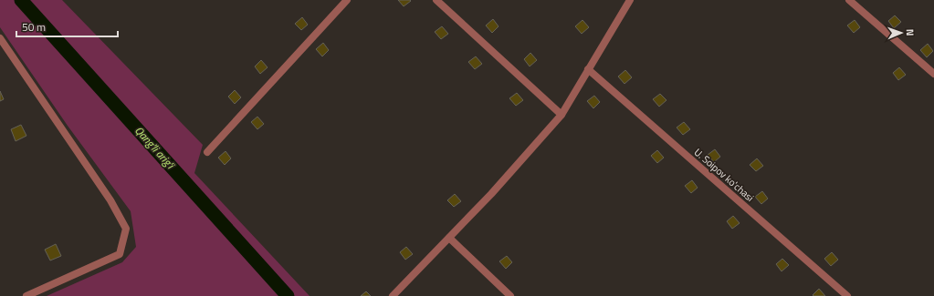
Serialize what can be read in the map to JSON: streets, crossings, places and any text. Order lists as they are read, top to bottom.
{
  "streets": {
    "street": ["U. Soipov ko'chasi"]
  },
  "water": ["Qang'li arig'i"],
  "scale_bar": "50 m",
  "north": "right"
}
